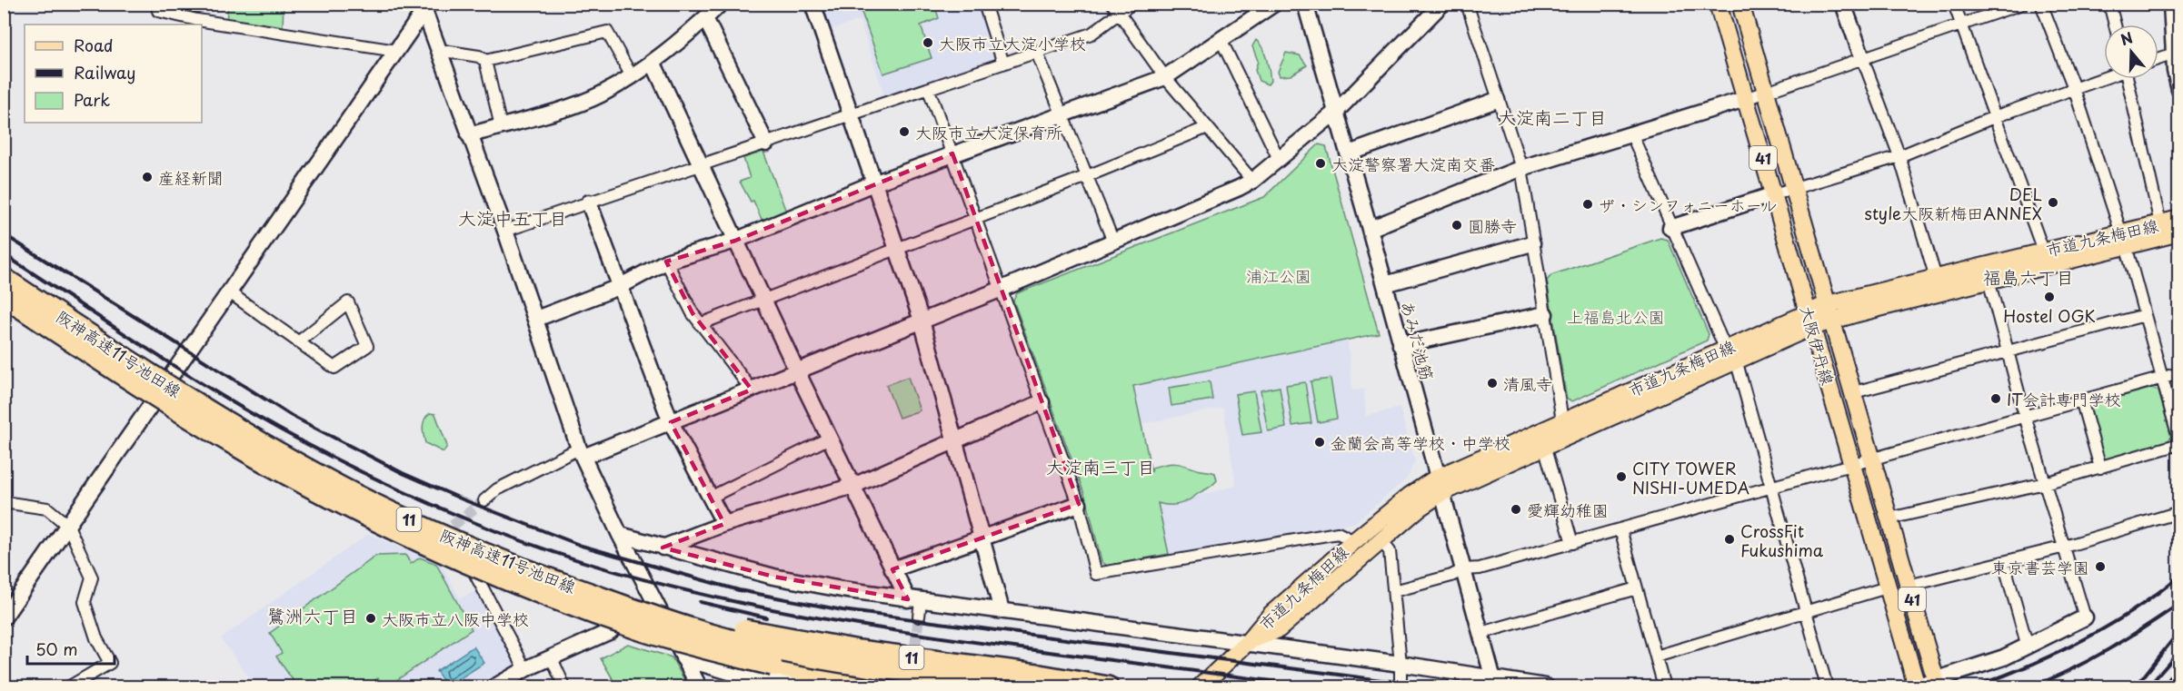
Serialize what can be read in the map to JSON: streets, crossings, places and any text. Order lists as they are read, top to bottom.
{
  "streets": {
    "highway": ["阪神高速11号池田線", "11"],
    "main road": ["41", "市道九条梅田線", "大阪伊丹線"],
    "street": ["あみだ池筋"]
  },
  "crossings": [
    ["市道九条梅田線", "あみだ池筋"],
    ["市道九条梅田線", "大阪伊丹線"],
    ["阪神高速11号池田線", "11"]
  ],
  "districts": [
    "大淀南二丁目",
    "大淀中五丁目",
    "福島六丁目",
    "大淀南三丁目",
    "鷺洲六丁目"
  ],
  "parks": ["浦江公園", "上福島北公園"],
  "places": [
    "大阪市立大淀小学校",
    "大阪市立大淀保育所",
    "大淀警察署大淀南交番",
    "産経新聞",
    "DEL style大阪新梅田ANNEX",
    "ザ・シンフォニーホール",
    "圓勝寺",
    "Hostel OGK",
    "清風寺",
    "IT会計専門学校",
    "金蘭会高等学校・中学校",
    "CITY TOWER NISHI-UMEDA",
    "愛輝幼稚園",
    "CrossFit Fukushima",
    "東京書芸学園",
    "大阪市立八阪中学校"
  ],
  "legend": ["Road", "Railway", "Park"],
  "scale_bar": "50 m",
  "north": "top"
}
